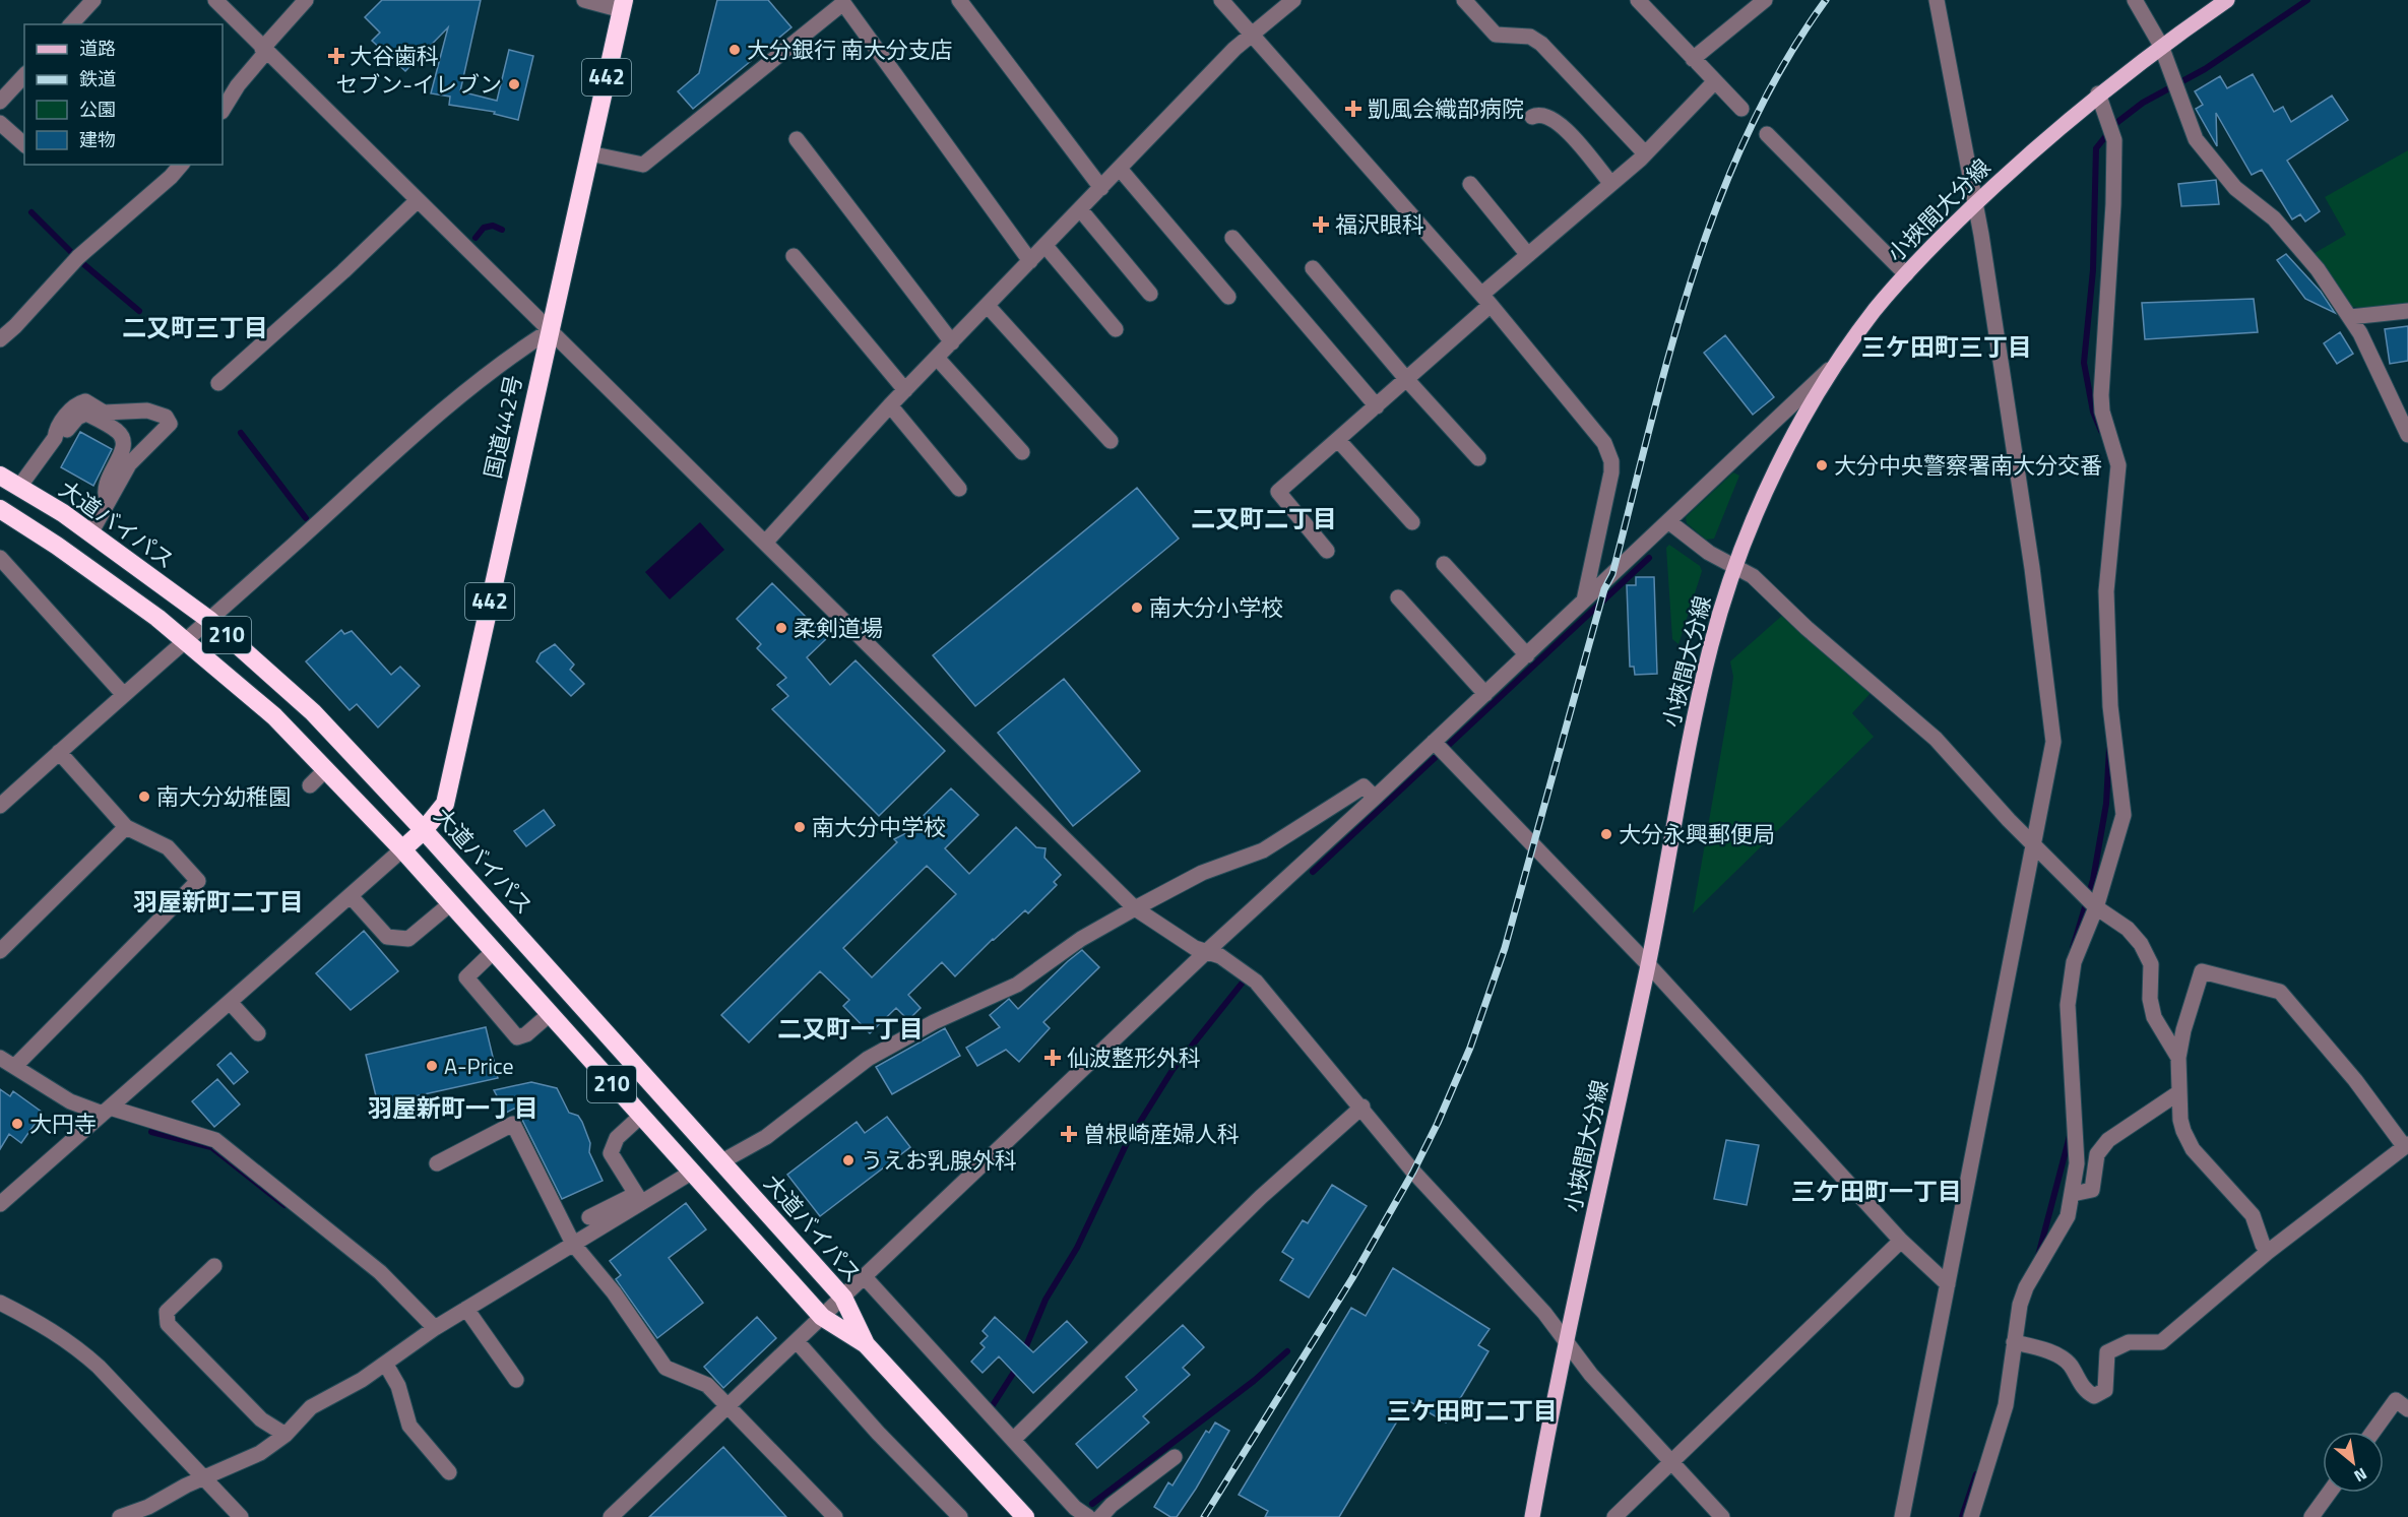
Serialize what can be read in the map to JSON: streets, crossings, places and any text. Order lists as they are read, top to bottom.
{
  "streets": {
    "highway": [
      "442",
      "国道442号",
      "大道バイパス",
      "210"
    ],
    "main road": ["小挾間大分線"]
  },
  "crossings": [
    ["国道442号", "大道バイパス"]
  ],
  "districts": [
    "二又町三丁目",
    "三ケ田町三丁目",
    "二又町二丁目",
    "羽屋新町二丁目",
    "二又町一丁目",
    "羽屋新町一丁目",
    "三ケ田町一丁目",
    "三ケ田町二丁目"
  ],
  "places": {
    "other": [
      "大分銀行 南大分支店",
      "セブン-イレブン",
      "大分中央警察署南大分交番",
      "南大分小学校",
      "柔剣道場",
      "南大分幼稚園",
      "南大分中学校",
      "大分永興郵便局",
      "A-Price",
      "大円寺",
      "うえお乳腺外科"
    ],
    "health": [
      "大谷歯科",
      "凱風会織部病院",
      "福沢眼科",
      "仙波整形外科",
      "曽根崎産婦人科"
    ]
  },
  "legend": [
    "道路",
    "鉄道",
    "公園",
    "建物"
  ],
  "north": "bottom right"
}
